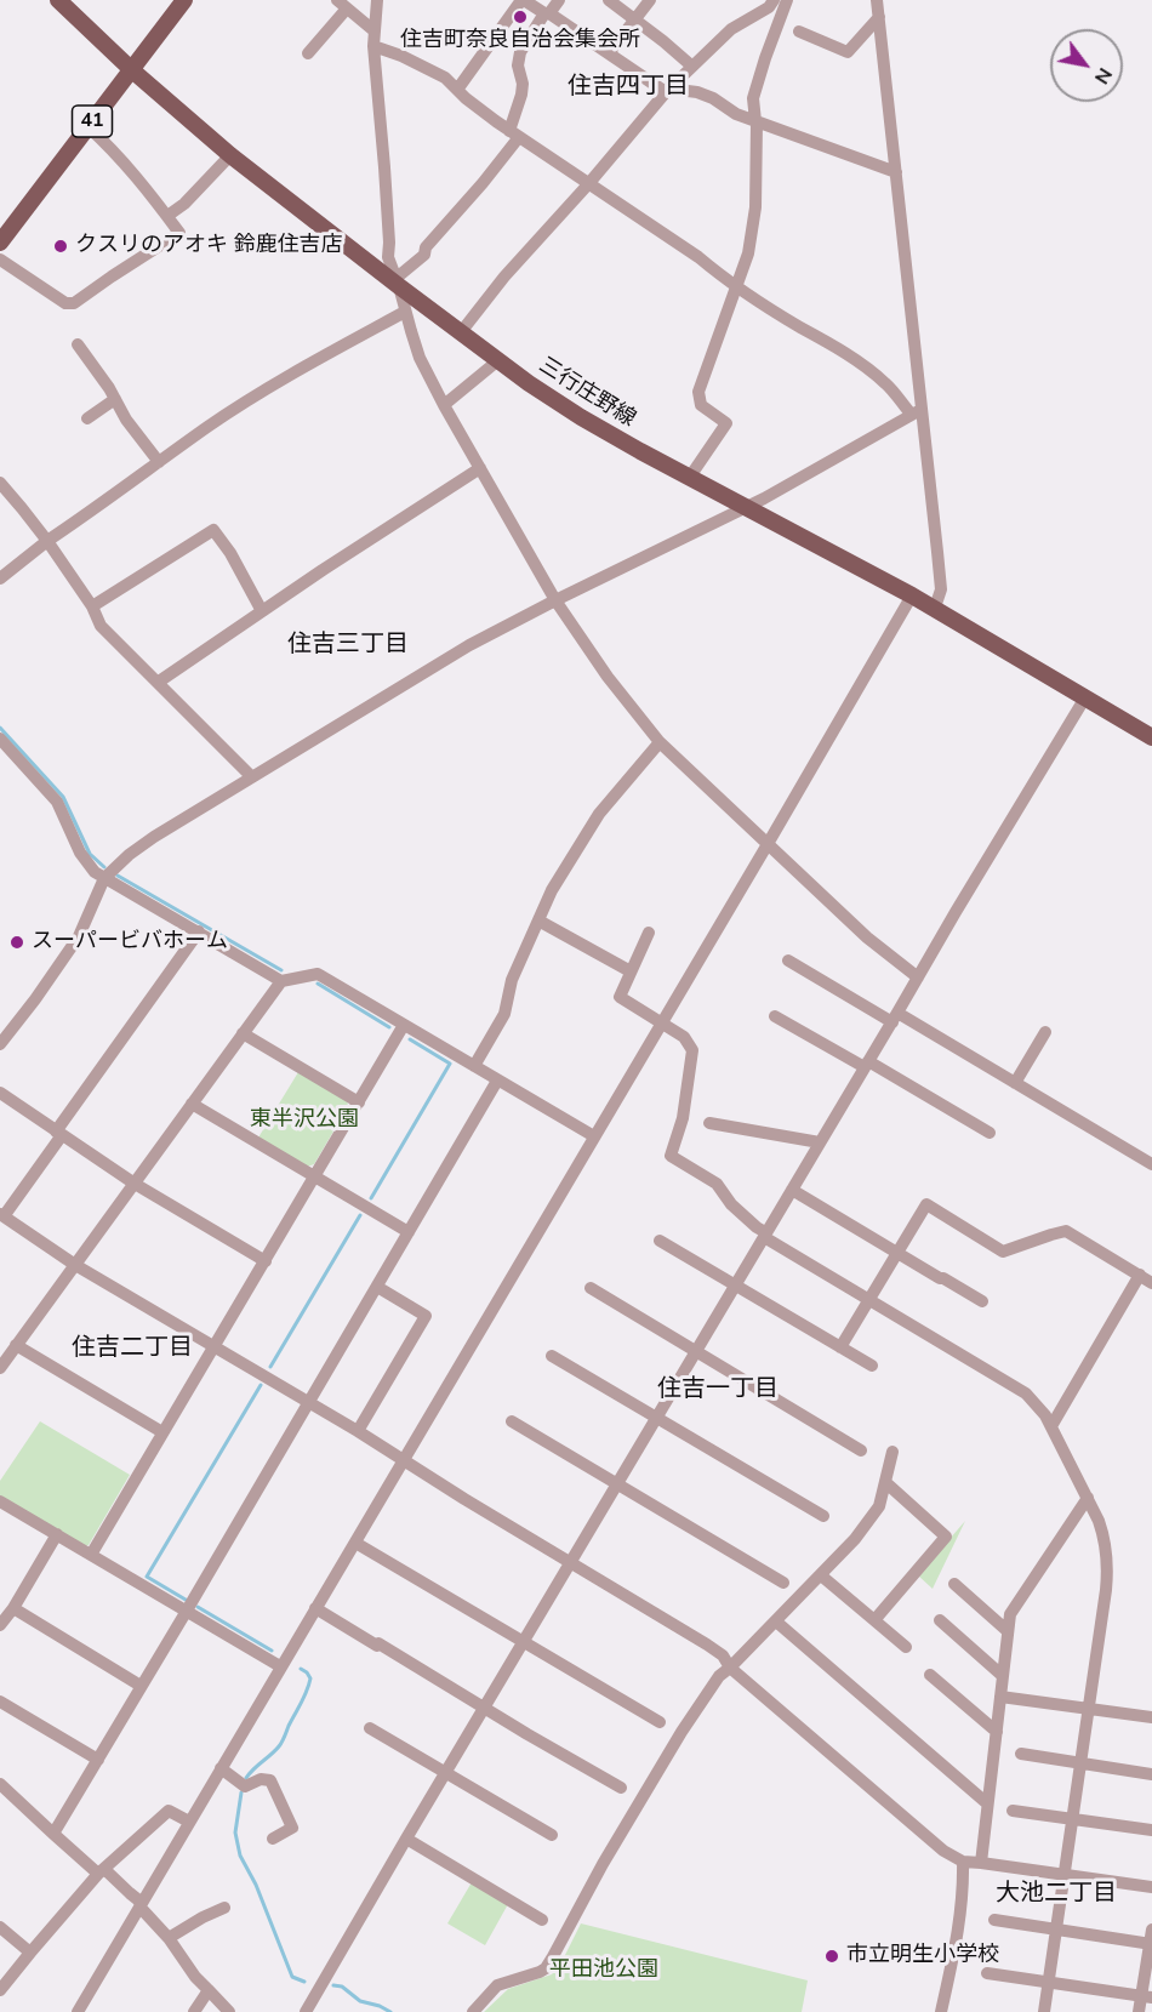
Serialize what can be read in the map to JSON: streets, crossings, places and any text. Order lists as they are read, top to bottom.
{
  "streets": {
    "main road": ["41", "三行庄野線"]
  },
  "crossings": [
    ["41", "三行庄野線"]
  ],
  "districts": [
    "住吉四丁目",
    "住吉三丁目",
    "住吉二丁目",
    "住吉一丁目",
    "大池二丁目"
  ],
  "parks": ["東半沢公園", "平田池公園"],
  "places": [
    "住吉町奈良自治会集会所",
    "クスリのアオキ 鈴鹿住吉店",
    "スーパービバホーム",
    "市立明生小学校"
  ],
  "north": "bottom right"
}
